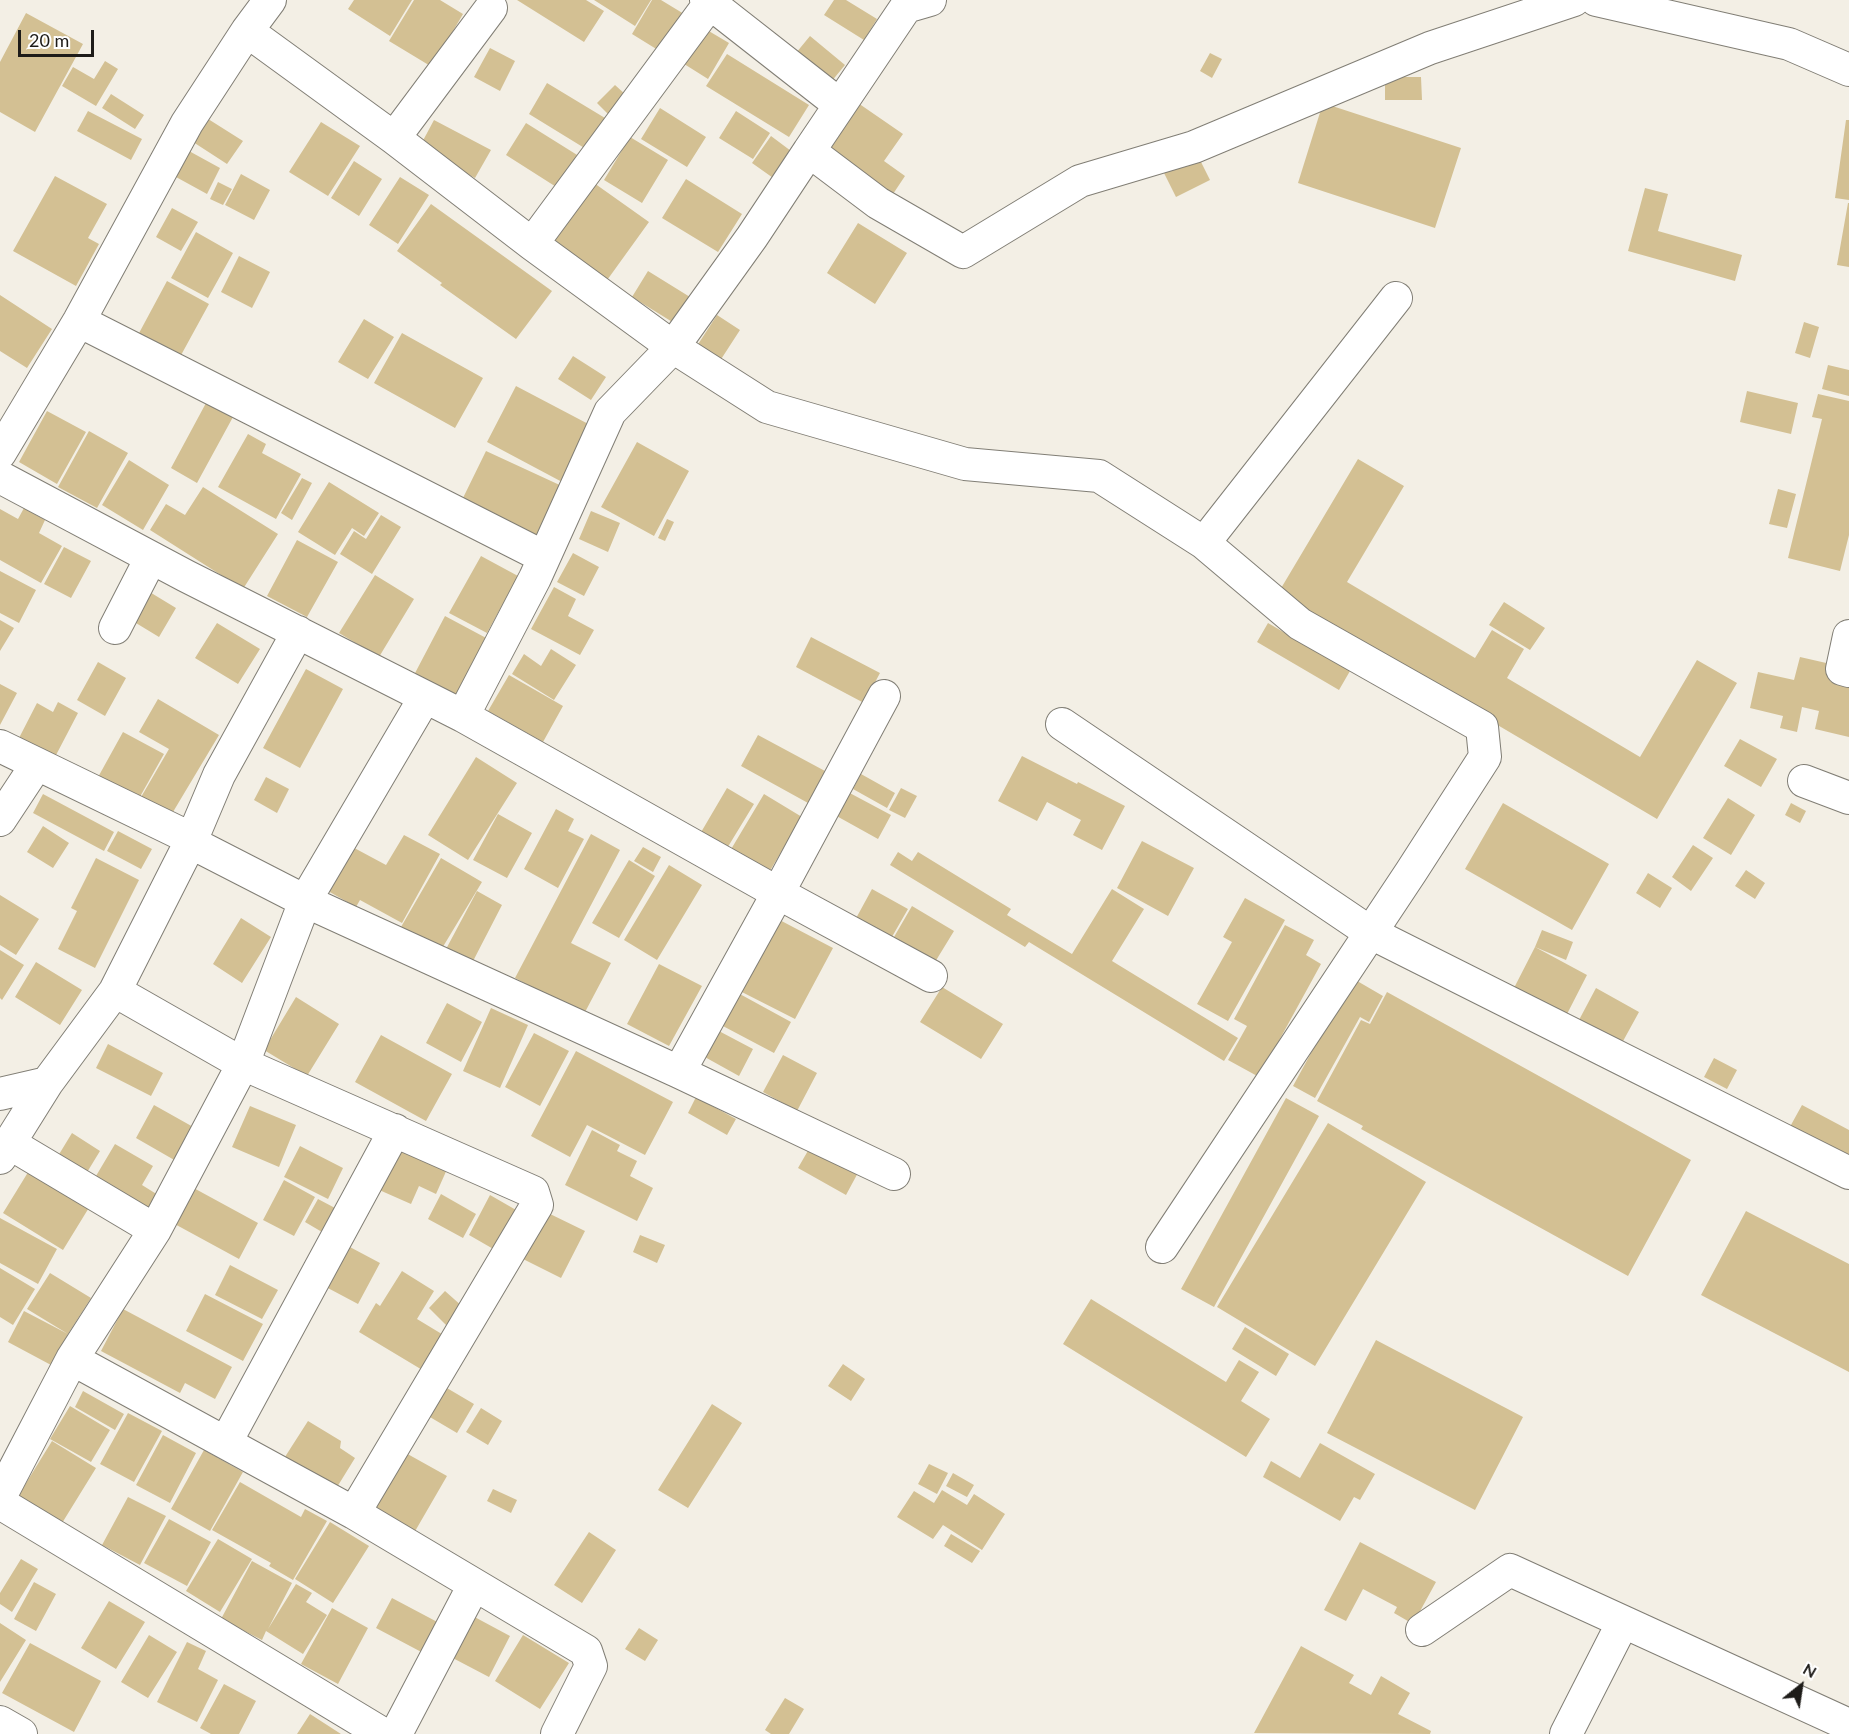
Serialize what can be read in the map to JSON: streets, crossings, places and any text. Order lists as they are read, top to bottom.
{
  "scale_bar": "20 m",
  "north": "top right"
}
